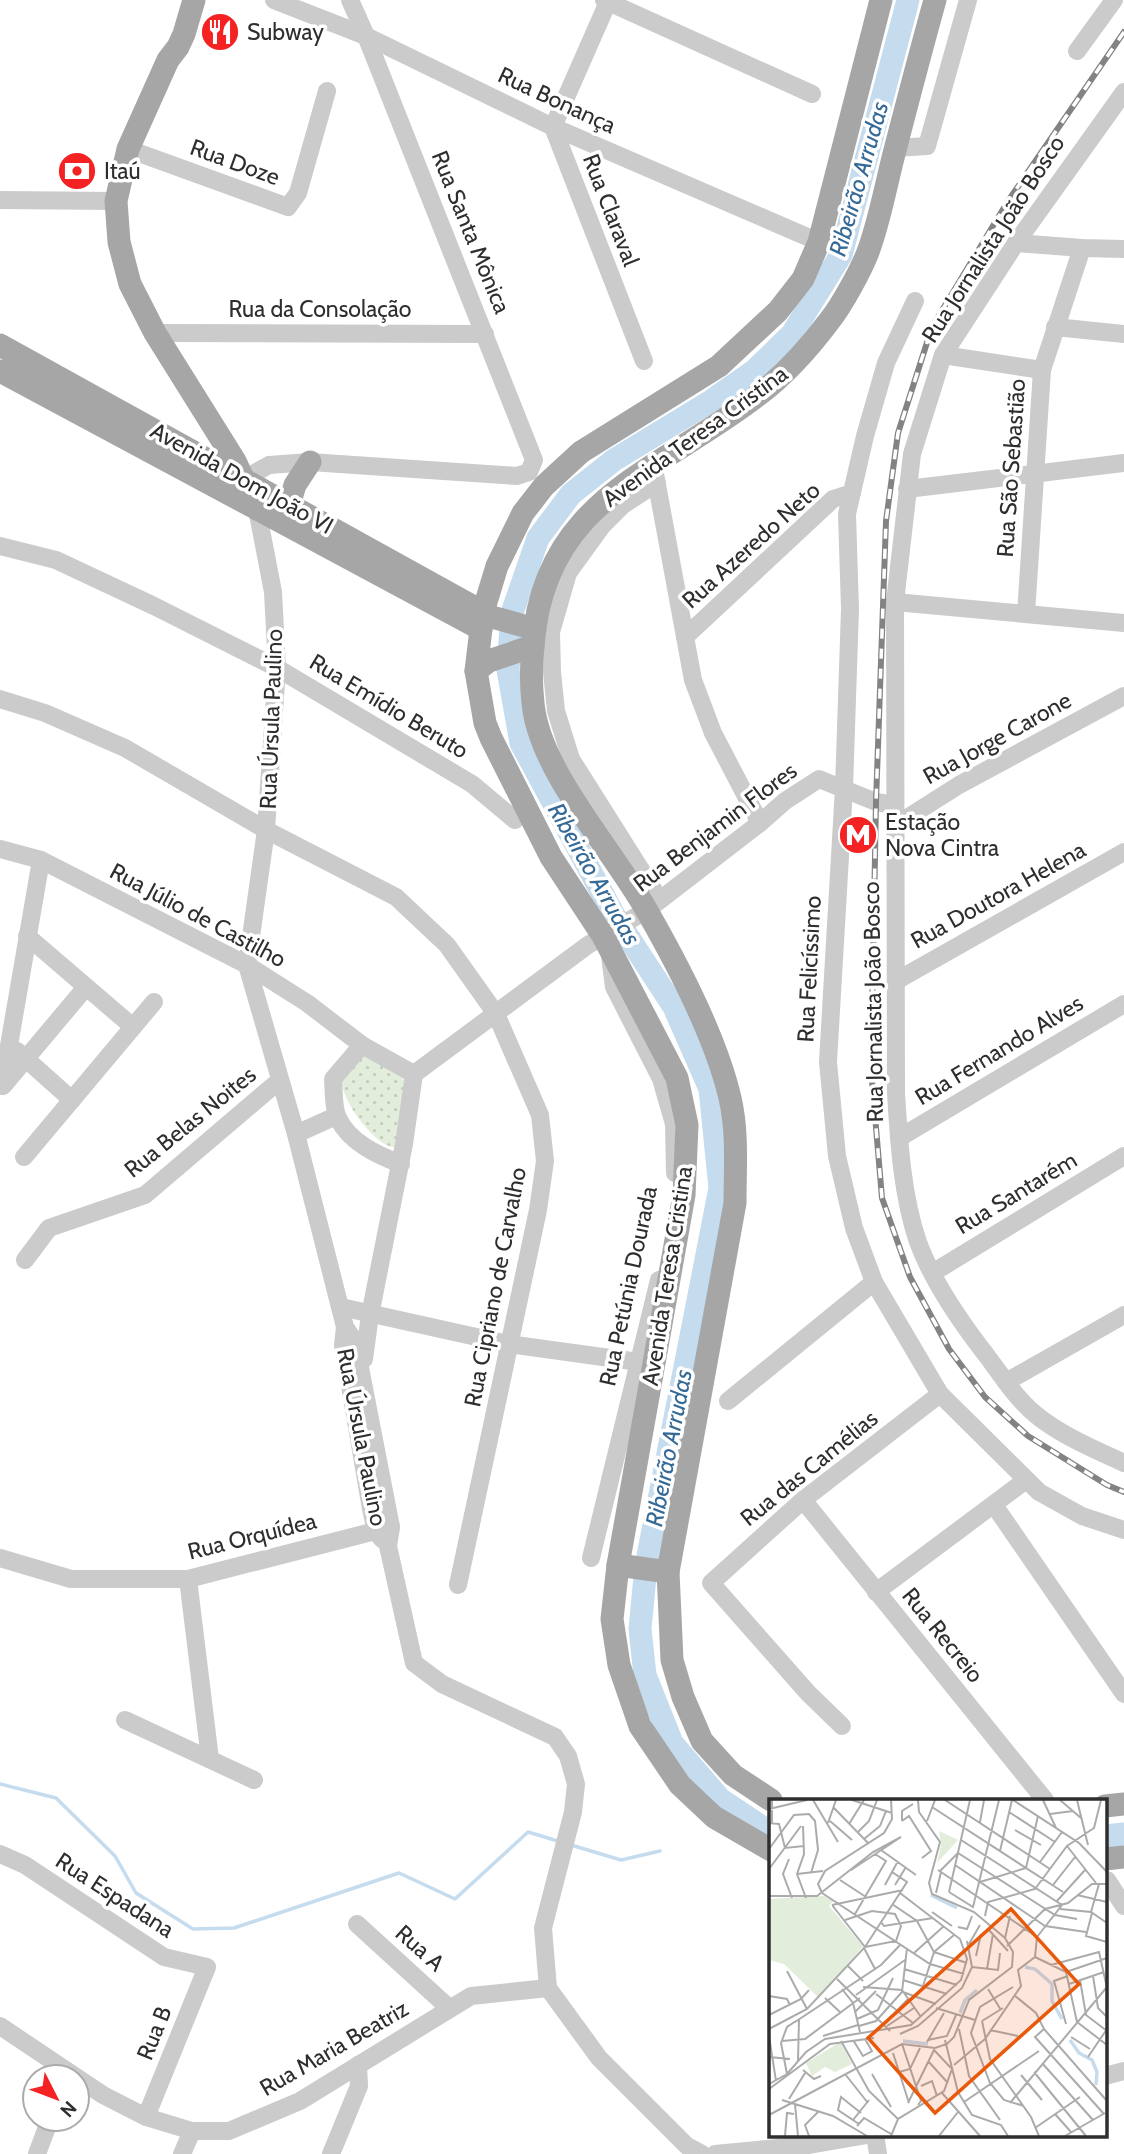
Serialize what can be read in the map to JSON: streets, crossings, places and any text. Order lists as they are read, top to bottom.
{
  "streets": {
    "main road": ["Avenida Teresa Cristina", "Avenida Dom João VI", "Rua Úrsula Paulino"],
    "street": [
      "Rua Bonança",
      "Rua Doze",
      "Rua Claraval",
      "Rua Santa Mônica",
      "Rua Jornalista João Bosco",
      "Rua da Consolação",
      "Rua São Sebastião",
      "Rua Azeredo Neto",
      "Rua Emídio Beruto",
      "Rua Jorge Carone",
      "Rua Benjamin Flores",
      "Rua Doutora Helena",
      "Rua Júlio de Castilho",
      "Rua Felicíssimo",
      "Rua Fernando Alves",
      "Rua Belas Noites",
      "Rua Santarém",
      "Rua Petúnia Dourada",
      "Rua Cipriano de Carvalho",
      "Rua das Camélias",
      "Rua Orquídea",
      "Rua Recreio",
      "Rua Espadana",
      "Rua A",
      "Rua B",
      "Rua Maria Beatriz"
    ]
  },
  "crossings": [
    ["Rua Bonança", "Rua Claraval"],
    ["Rua Bonança", "Rua Santa Mônica"],
    ["Rua Bonança", "Avenida Teresa Cristina"],
    ["Rua Doze", "Rua Úrsula Paulino"],
    ["Rua Santa Mônica", "Rua da Consolação"],
    ["Rua Jornalista João Bosco", "Rua Jorge Carone"],
    ["Rua Jornalista João Bosco", "Rua Doutora Helena"],
    ["Rua Jornalista João Bosco", "Rua Fernando Alves"],
    ["Rua Jornalista João Bosco", "Rua Santarém"],
    ["Rua da Consolação", "Rua Úrsula Paulino"],
    ["Avenida Teresa Cristina", "Avenida Dom João VI"],
    ["Avenida Teresa Cristina", "Rua Benjamin Flores"],
    ["Avenida Teresa Cristina", "Rua Petúnia Dourada"],
    ["Avenida Dom João VI", "Rua Úrsula Paulino"],
    ["Rua Azeredo Neto", "Rua Felicíssimo"],
    ["Rua Emídio Beruto", "Rua Úrsula Paulino"],
    ["Rua Úrsula Paulino", "Rua Júlio de Castilho"],
    ["Rua Úrsula Paulino", "Rua Belas Noites"],
    ["Rua Úrsula Paulino", "Rua Cipriano de Carvalho"],
    ["Rua Úrsula Paulino", "Rua Orquídea"],
    ["Rua Úrsula Paulino", "Rua Maria Beatriz"],
    ["Rua Benjamin Flores", "Rua Júlio de Castilho"],
    ["Rua Benjamin Flores", "Rua Felicíssimo"],
    ["Rua Benjamin Flores", "Rua Petúnia Dourada"],
    ["Rua Benjamin Flores", "Rua Cipriano de Carvalho"],
    ["Rua Felicíssimo", "Rua das Camélias"],
    ["Rua das Camélias", "Rua Recreio"],
    ["Rua Espadana", "Rua B"],
    ["Rua A", "Rua Maria Beatriz"],
    ["Rua B", "Rua Maria Beatriz"]
  ],
  "water": ["Ribeirão Arrudas"],
  "places": {
    "restaurant": ["Subway"],
    "bank": ["Itaú"],
    "metro station": ["Estação Nova Cintra"]
  },
  "north": "bottom right"
}
